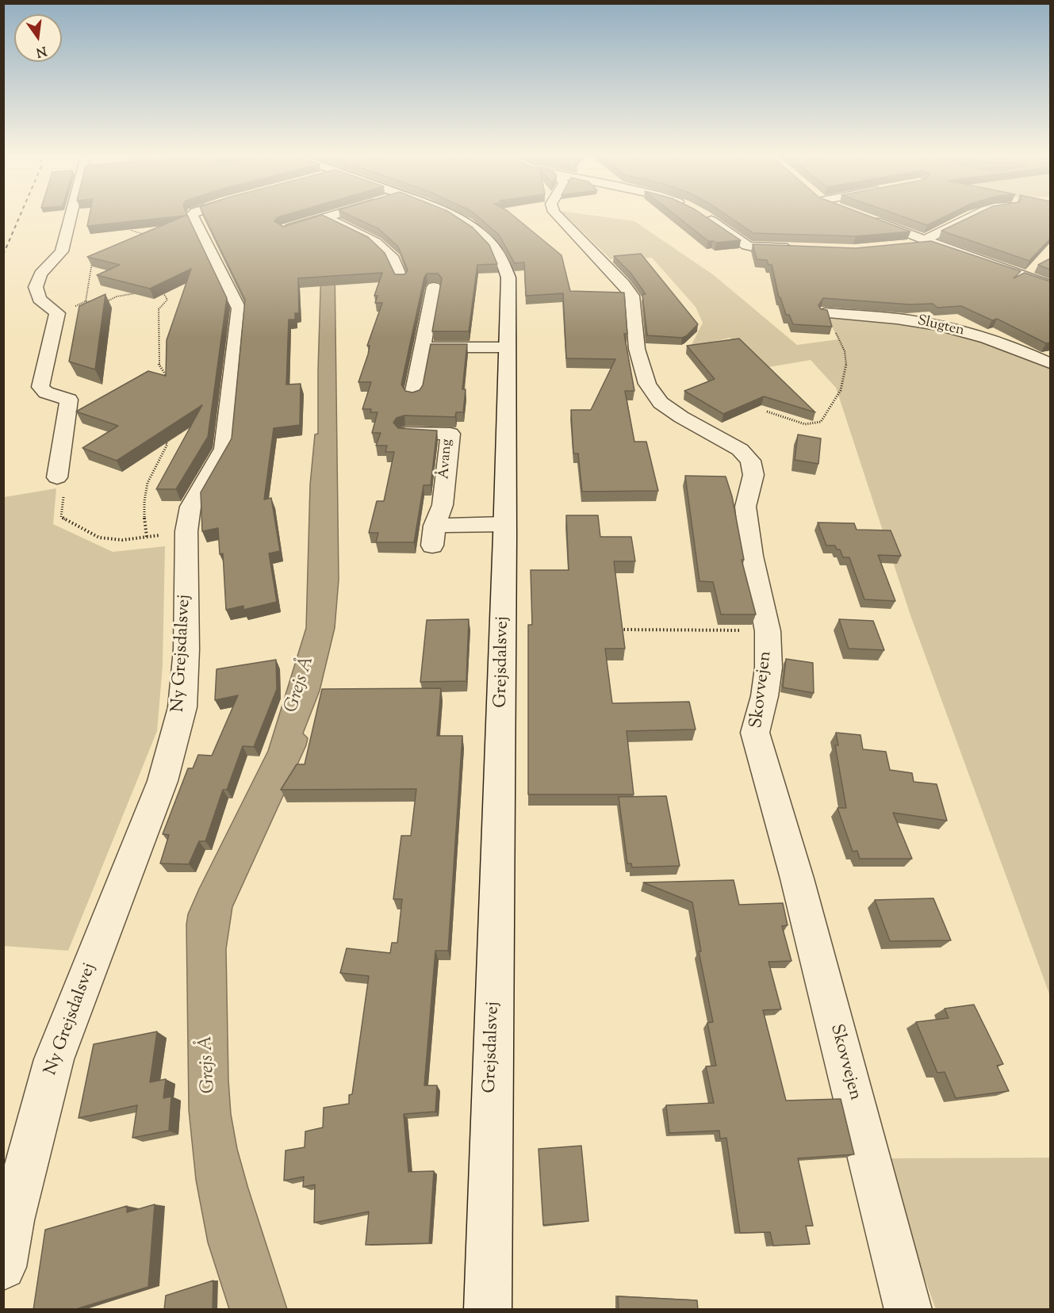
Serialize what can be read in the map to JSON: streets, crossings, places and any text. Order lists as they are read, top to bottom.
{
  "streets": {
    "street": [
      "Slugten",
      "Åvang",
      "Ny Grejsdalsvej",
      "Grejsdalsvej",
      "Skovvejen"
    ]
  },
  "crossings": [
    ["Åvang", "Grejsdalsvej"]
  ],
  "water": ["Grejs Å"],
  "north": "bottom"
}
